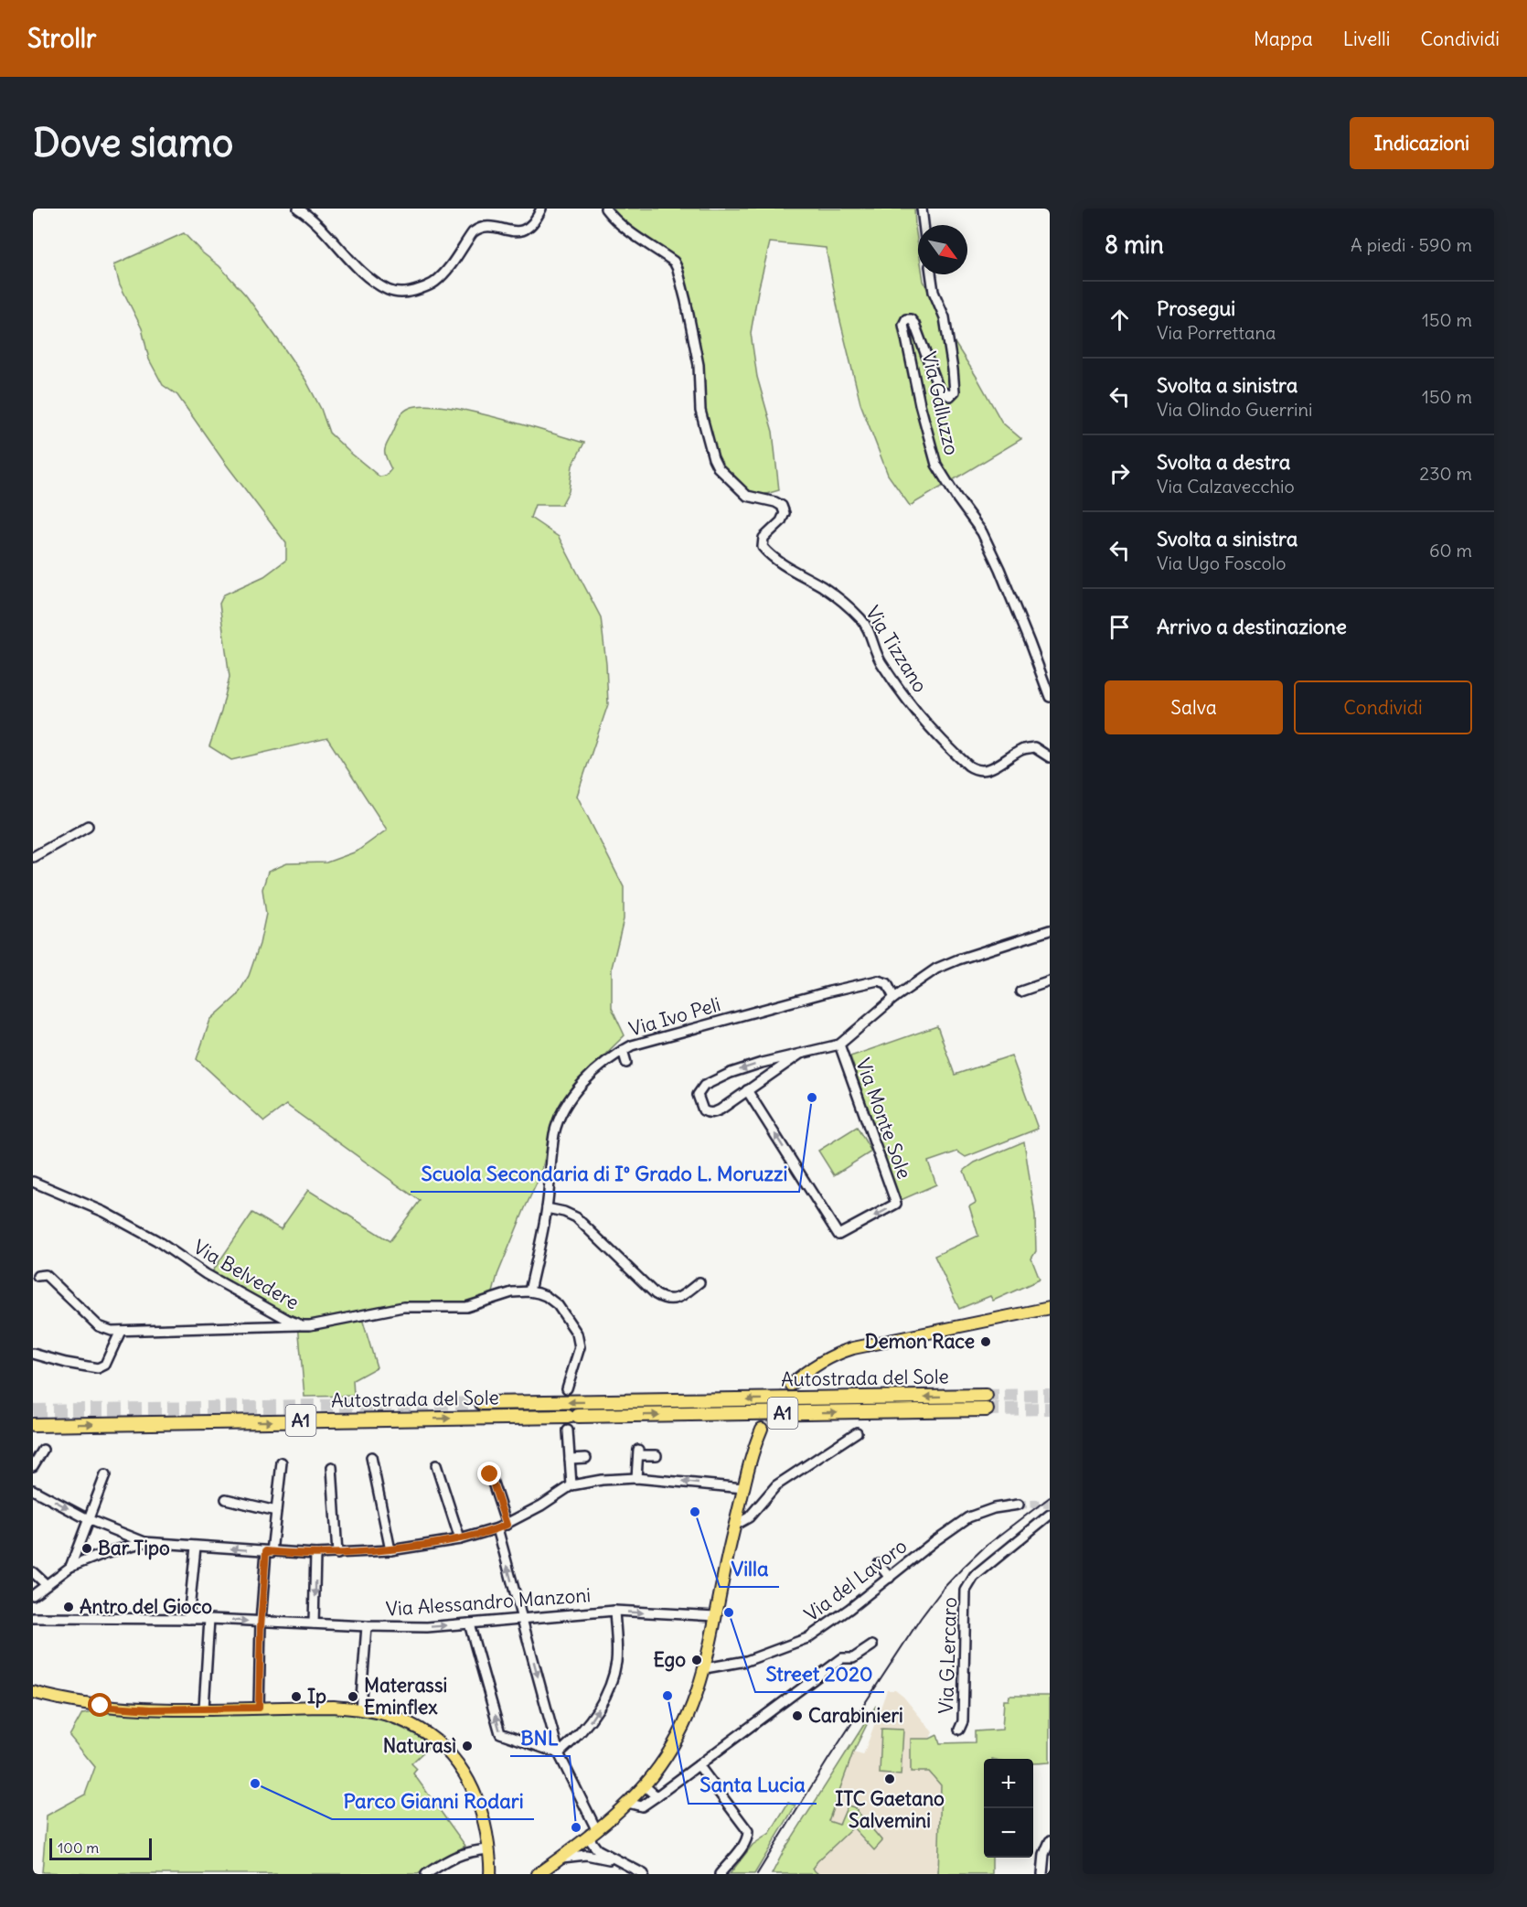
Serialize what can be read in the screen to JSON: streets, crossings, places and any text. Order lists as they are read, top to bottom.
{
  "streets": {
    "highway": ["Autostrada del Sole", "A1"],
    "street": [
      "Via Galluzzo",
      "Via Tizzano",
      "Via Ivo Peli",
      "Via Monte Sole",
      "Via Belvedere",
      "Via del Lavoro",
      "Via Alessandro Manzoni",
      "Via G.Lercaro"
    ]
  },
  "crossings": [
    ["Via Ivo Peli", "Via Belvedere"]
  ],
  "one_way": ["Via Alessandro Manzoni"],
  "places": [
    "Scuola Secondaria di I° Grado L. Moruzzi",
    "Demon Race",
    "Villa",
    "Bar Tipo",
    "Antro del Gioco",
    "Street 2020",
    "Ego",
    "Santa Lucia",
    "Ip",
    "Materassi Eminflex",
    "Carabinieri",
    "Naturasì",
    "ITC Gaetano Salvemini",
    "Parco Gianni Rodari",
    "BNL"
  ],
  "scale_bar": "100 m",
  "north": "bottom right",
  "page": {
    "header": "Strollr",
    "nav": ["Mappa", "Livelli", "Condividi"],
    "buttons": [
      "Indicazioni",
      ["Salva", "Condividi"]
    ],
    "title": "Dove siamo",
    "heading": ["8 min", "A piedi · 590 m"],
    "list": [
      ["Prosegui", "Via Porrettana", "150 m"],
      ["Svolta a sinistra", "Via Olindo Guerrini", "150 m"],
      ["Svolta a destra", "Via Calzavecchio", "230 m"],
      ["Svolta a sinistra", "Via Ugo Foscolo", "60 m"],
      "Arrivo a destinazione"
    ],
    "map_buttons": ["+", "−"],
    "scale": "100 m"
  }
}
